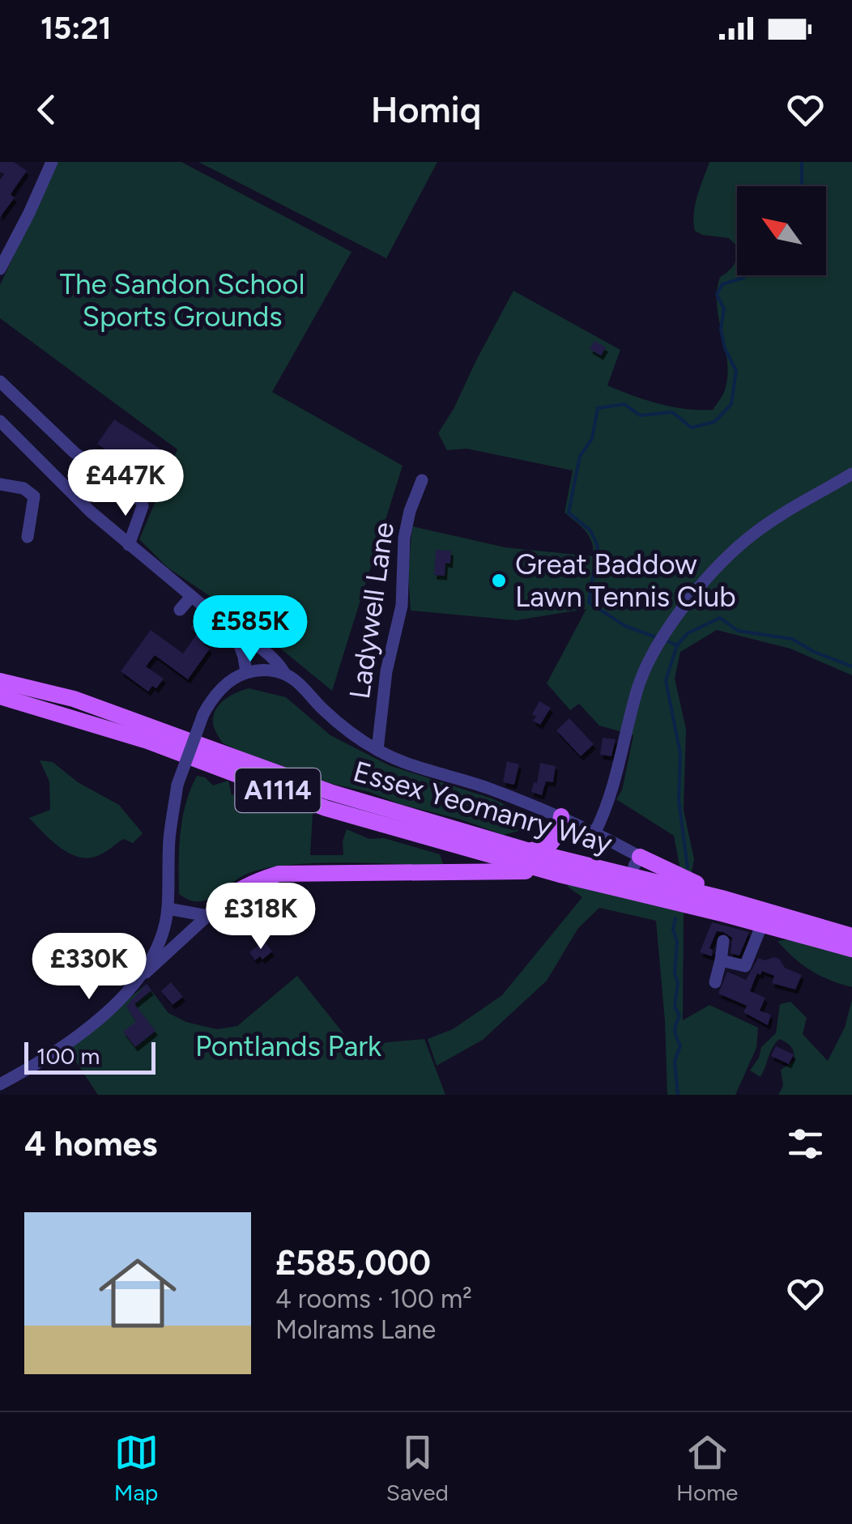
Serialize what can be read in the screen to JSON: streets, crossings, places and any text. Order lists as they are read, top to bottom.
{
  "streets": {
    "main road": ["A1114", "Essex Yeomanry Way"],
    "street": ["Ladywell Lane"]
  },
  "crossings": [
    ["A1114", "Essex Yeomanry Way"]
  ],
  "parks": ["The Sandon School Sports Grounds", "Pontlands Park"],
  "places": ["Great Baddow Lawn Tennis Club"],
  "scale_bar": "100 m",
  "north": "top left",
  "page": {
    "status": "15:21",
    "header": "Homiq",
    "price": [
      "£447K",
      "£585K",
      "£318K",
      "£330K"
    ],
    "scale": "100 m",
    "heading": "4 homes",
    "list": [
      {
        "name": "£585,000",
        "note": "4 rooms · 100 m² · Molrams Lane"
      }
    ],
    "tabs": ["Map", "Saved", "Home"]
  }
}
